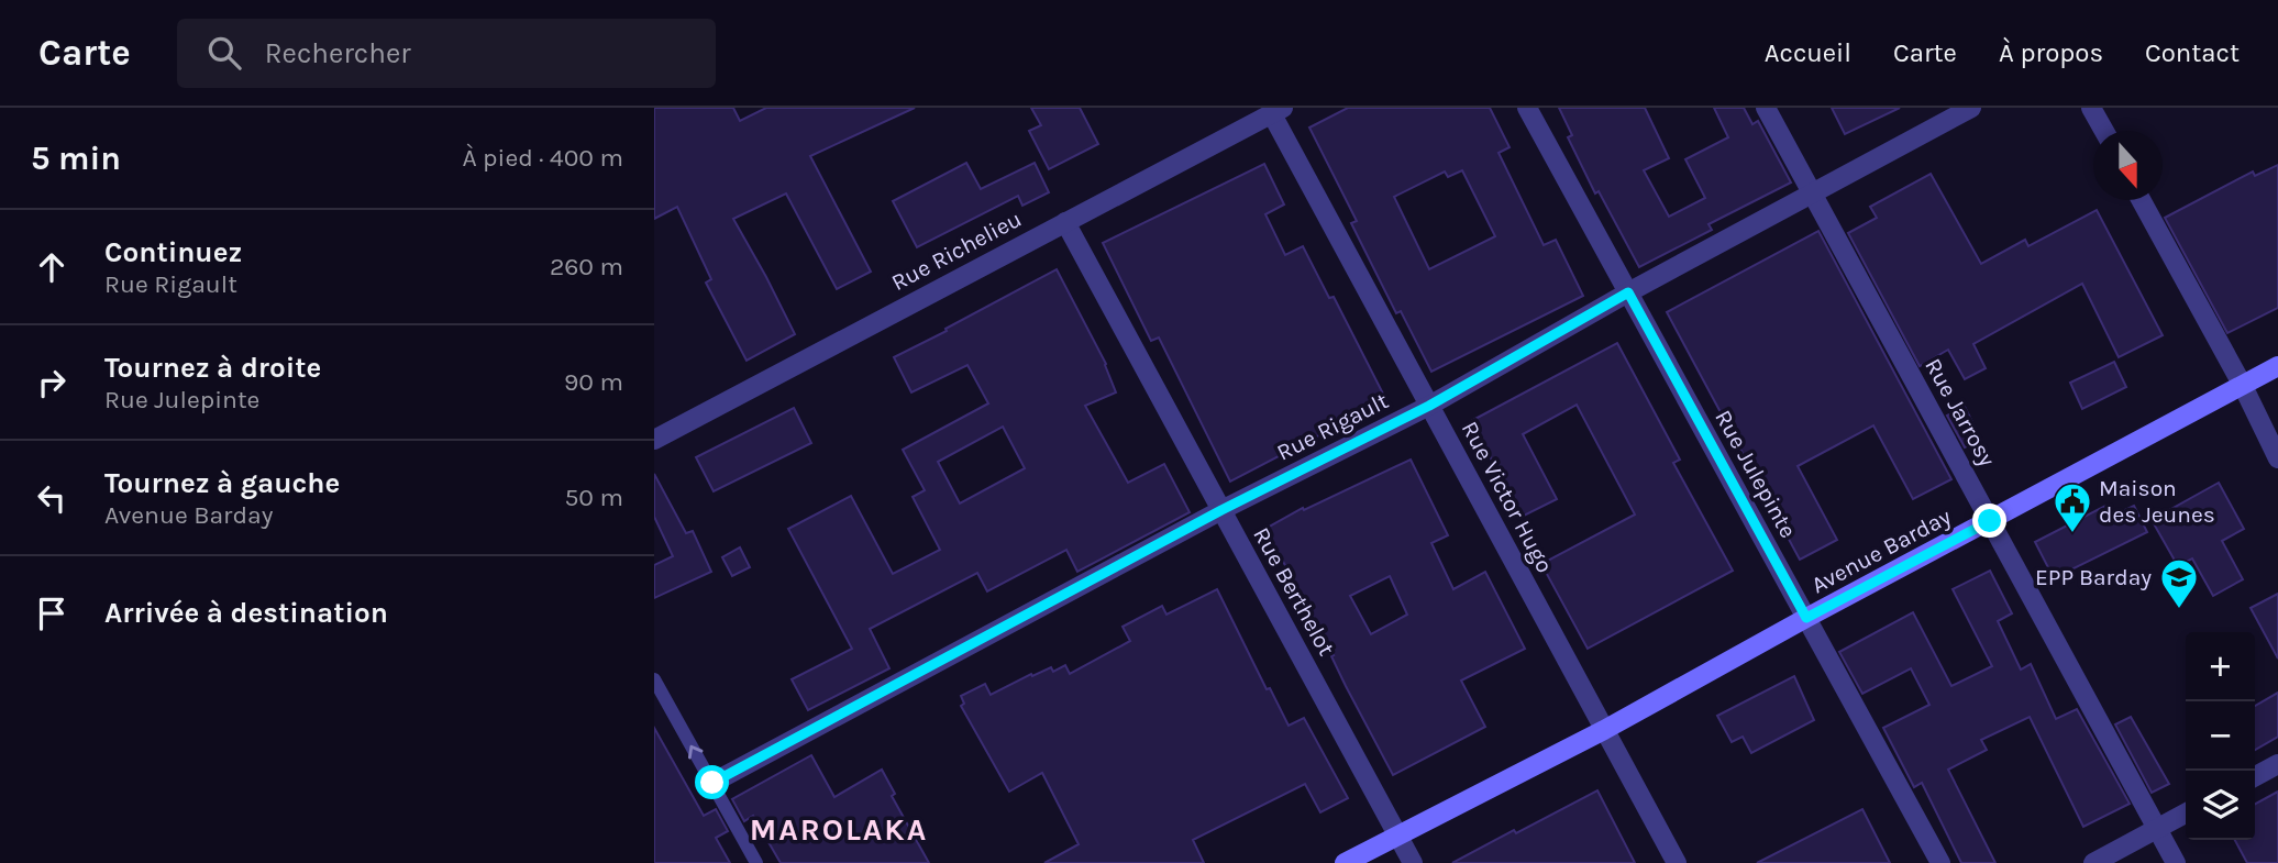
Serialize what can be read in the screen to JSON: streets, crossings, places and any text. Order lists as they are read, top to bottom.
{
  "streets": {
    "main road": ["Avenue Barday"],
    "street": [
      "Rue Richelieu",
      "Rue Jarrosy",
      "Rue Rigault",
      "Rue Julepinte",
      "Rue Victor Hugo",
      "Rue Berthelot"
    ]
  },
  "crossings": [
    ["Rue Richelieu", "Rue Victor Hugo"],
    ["Rue Richelieu", "Rue Berthelot"],
    ["Rue Jarrosy", "Rue Rigault"],
    ["Rue Jarrosy", "Avenue Barday"],
    ["Rue Rigault", "Rue Julepinte"],
    ["Rue Rigault", "Rue Victor Hugo"],
    ["Rue Rigault", "Rue Berthelot"],
    ["Rue Julepinte", "Avenue Barday"],
    ["Rue Victor Hugo", "Avenue Barday"],
    ["Avenue Barday", "Rue Berthelot"]
  ],
  "districts": ["MAROLAKA"],
  "places": {
    "public building": ["Maison des Jeunes"],
    "school or university": ["EPP Barday"]
  },
  "north": "bottom",
  "page": {
    "header": "Carte",
    "search": "Rechercher",
    "nav": [
      "Accueil",
      "Carte",
      "À propos",
      "Contact"
    ],
    "heading": ["5 min", "À pied · 400 m"],
    "list": [
      ["Continuez", "Rue Rigault", "260 m"],
      ["Tournez à droite", "Rue Julepinte", "90 m"],
      ["Tournez à gauche", "Avenue Barday", "50 m"],
      "Arrivée à destination"
    ],
    "map_buttons": ["+", "−"]
  }
}
